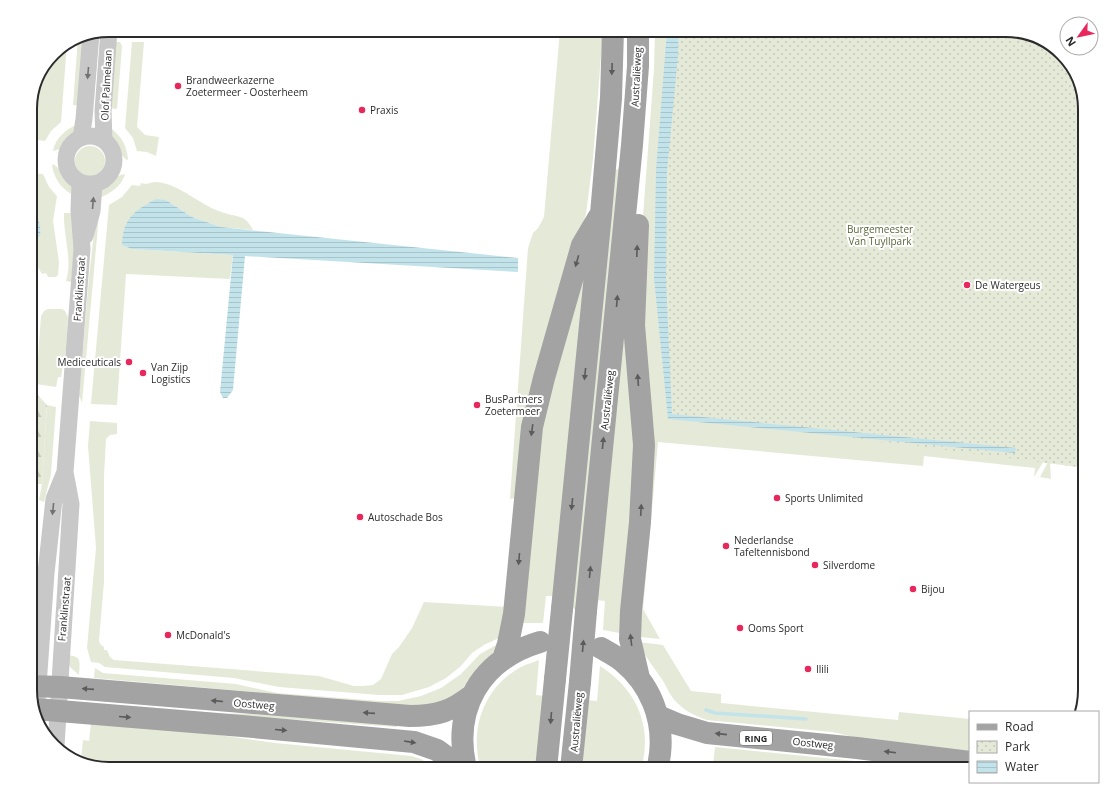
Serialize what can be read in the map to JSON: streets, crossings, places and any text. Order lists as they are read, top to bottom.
{
  "streets": {
    "main road": ["Australiëweg", "Oostweg", "RING"],
    "street": ["Olof Palmelaan", "Franklinstraat"]
  },
  "crossings": [
    ["Olof Palmelaan", "Franklinstraat"],
    ["Franklinstraat", "Oostweg"]
  ],
  "parks": ["Burgemeester Van Tuyllpark"],
  "places": [
    "Brandweerkazerne Zoetermeer - Oosterheem",
    "Praxis",
    "De Watergeus",
    "Mediceuticals",
    "Van Zijp Logistics",
    "BusPartners Zoetermeer",
    "Sports Unlimited",
    "Autoschade Bos",
    "Nederlandse Tafeltennisbond",
    "Silverdome",
    "Bijou",
    "Ooms Sport",
    "McDonald's",
    "Ilili"
  ],
  "legend": ["Road", "Park", "Water"],
  "north": "bottom left"
}
